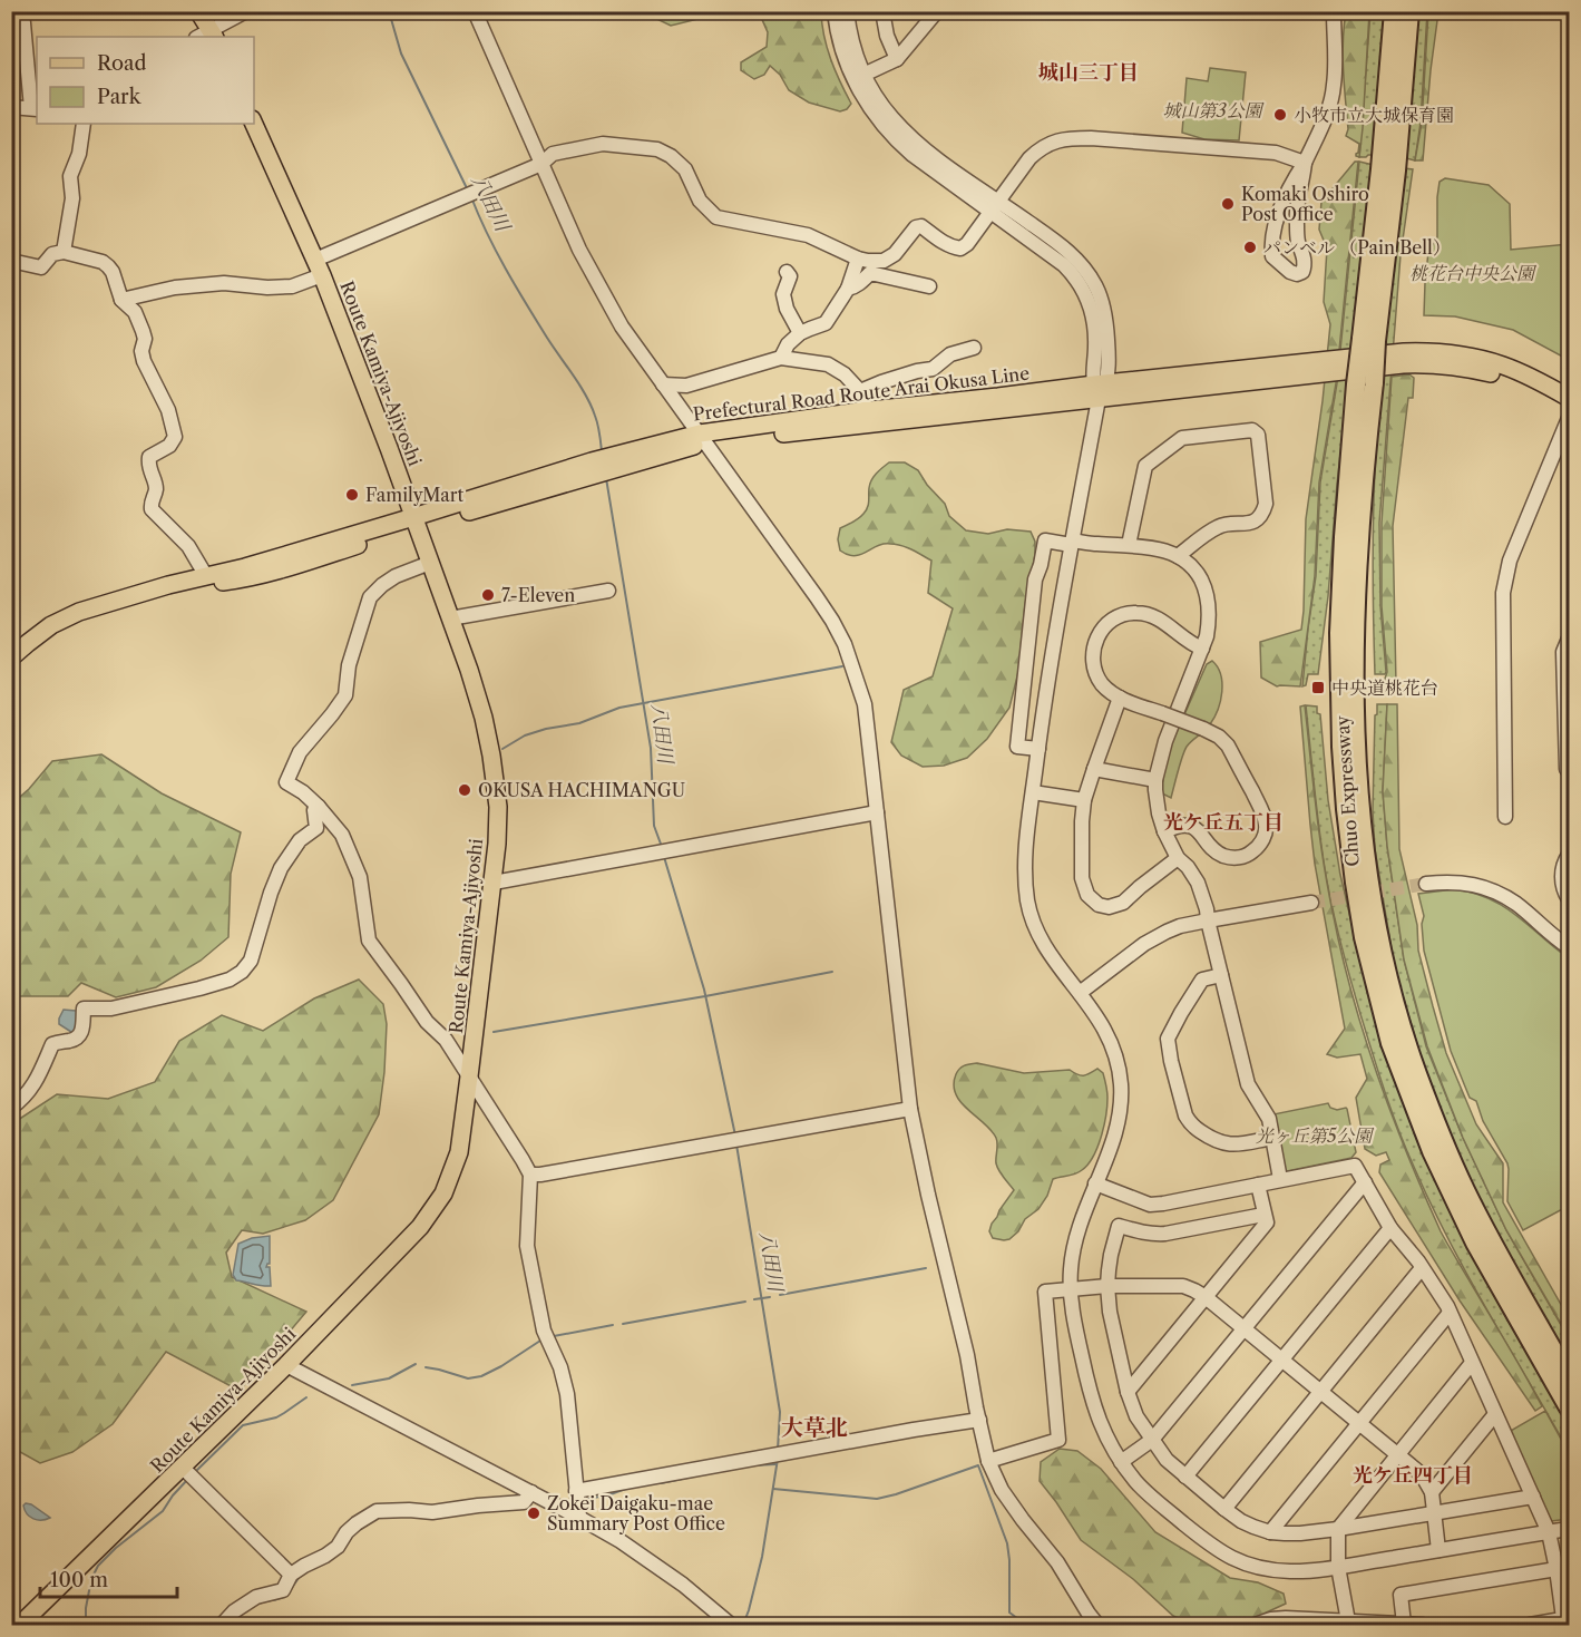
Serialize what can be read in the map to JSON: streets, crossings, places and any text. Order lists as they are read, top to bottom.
{
  "streets": {
    "highway": ["Chuo Expressway"],
    "main road": ["Route Kamiya-Ajiyoshi", "Prefectural Road Route Arai Okusa Line"]
  },
  "crossings": [
    ["Route Kamiya-Ajiyoshi", "Prefectural Road Route Arai Okusa Line"]
  ],
  "districts": [
    "城山三丁目",
    "光ケ丘五丁目",
    "大草北",
    "光ケ丘四丁目"
  ],
  "water": ["八田川"],
  "parks": ["城山第3公園", "桃花台中央公園", "光ヶ丘第5公園"],
  "places": {
    "other": [
      "小牧市立大城保育園",
      "Komaki Oshiro Post Office",
      "パンベル （Pain Bell）",
      "FamilyMart",
      "7-Eleven",
      "OKUSA HACHIMANGU",
      "Zokei Daigaku-mae Summary Post Office"
    ],
    "transit": ["中央道桃花台"]
  },
  "legend": ["Road", "Park"],
  "scale_bar": "100 m"
}
